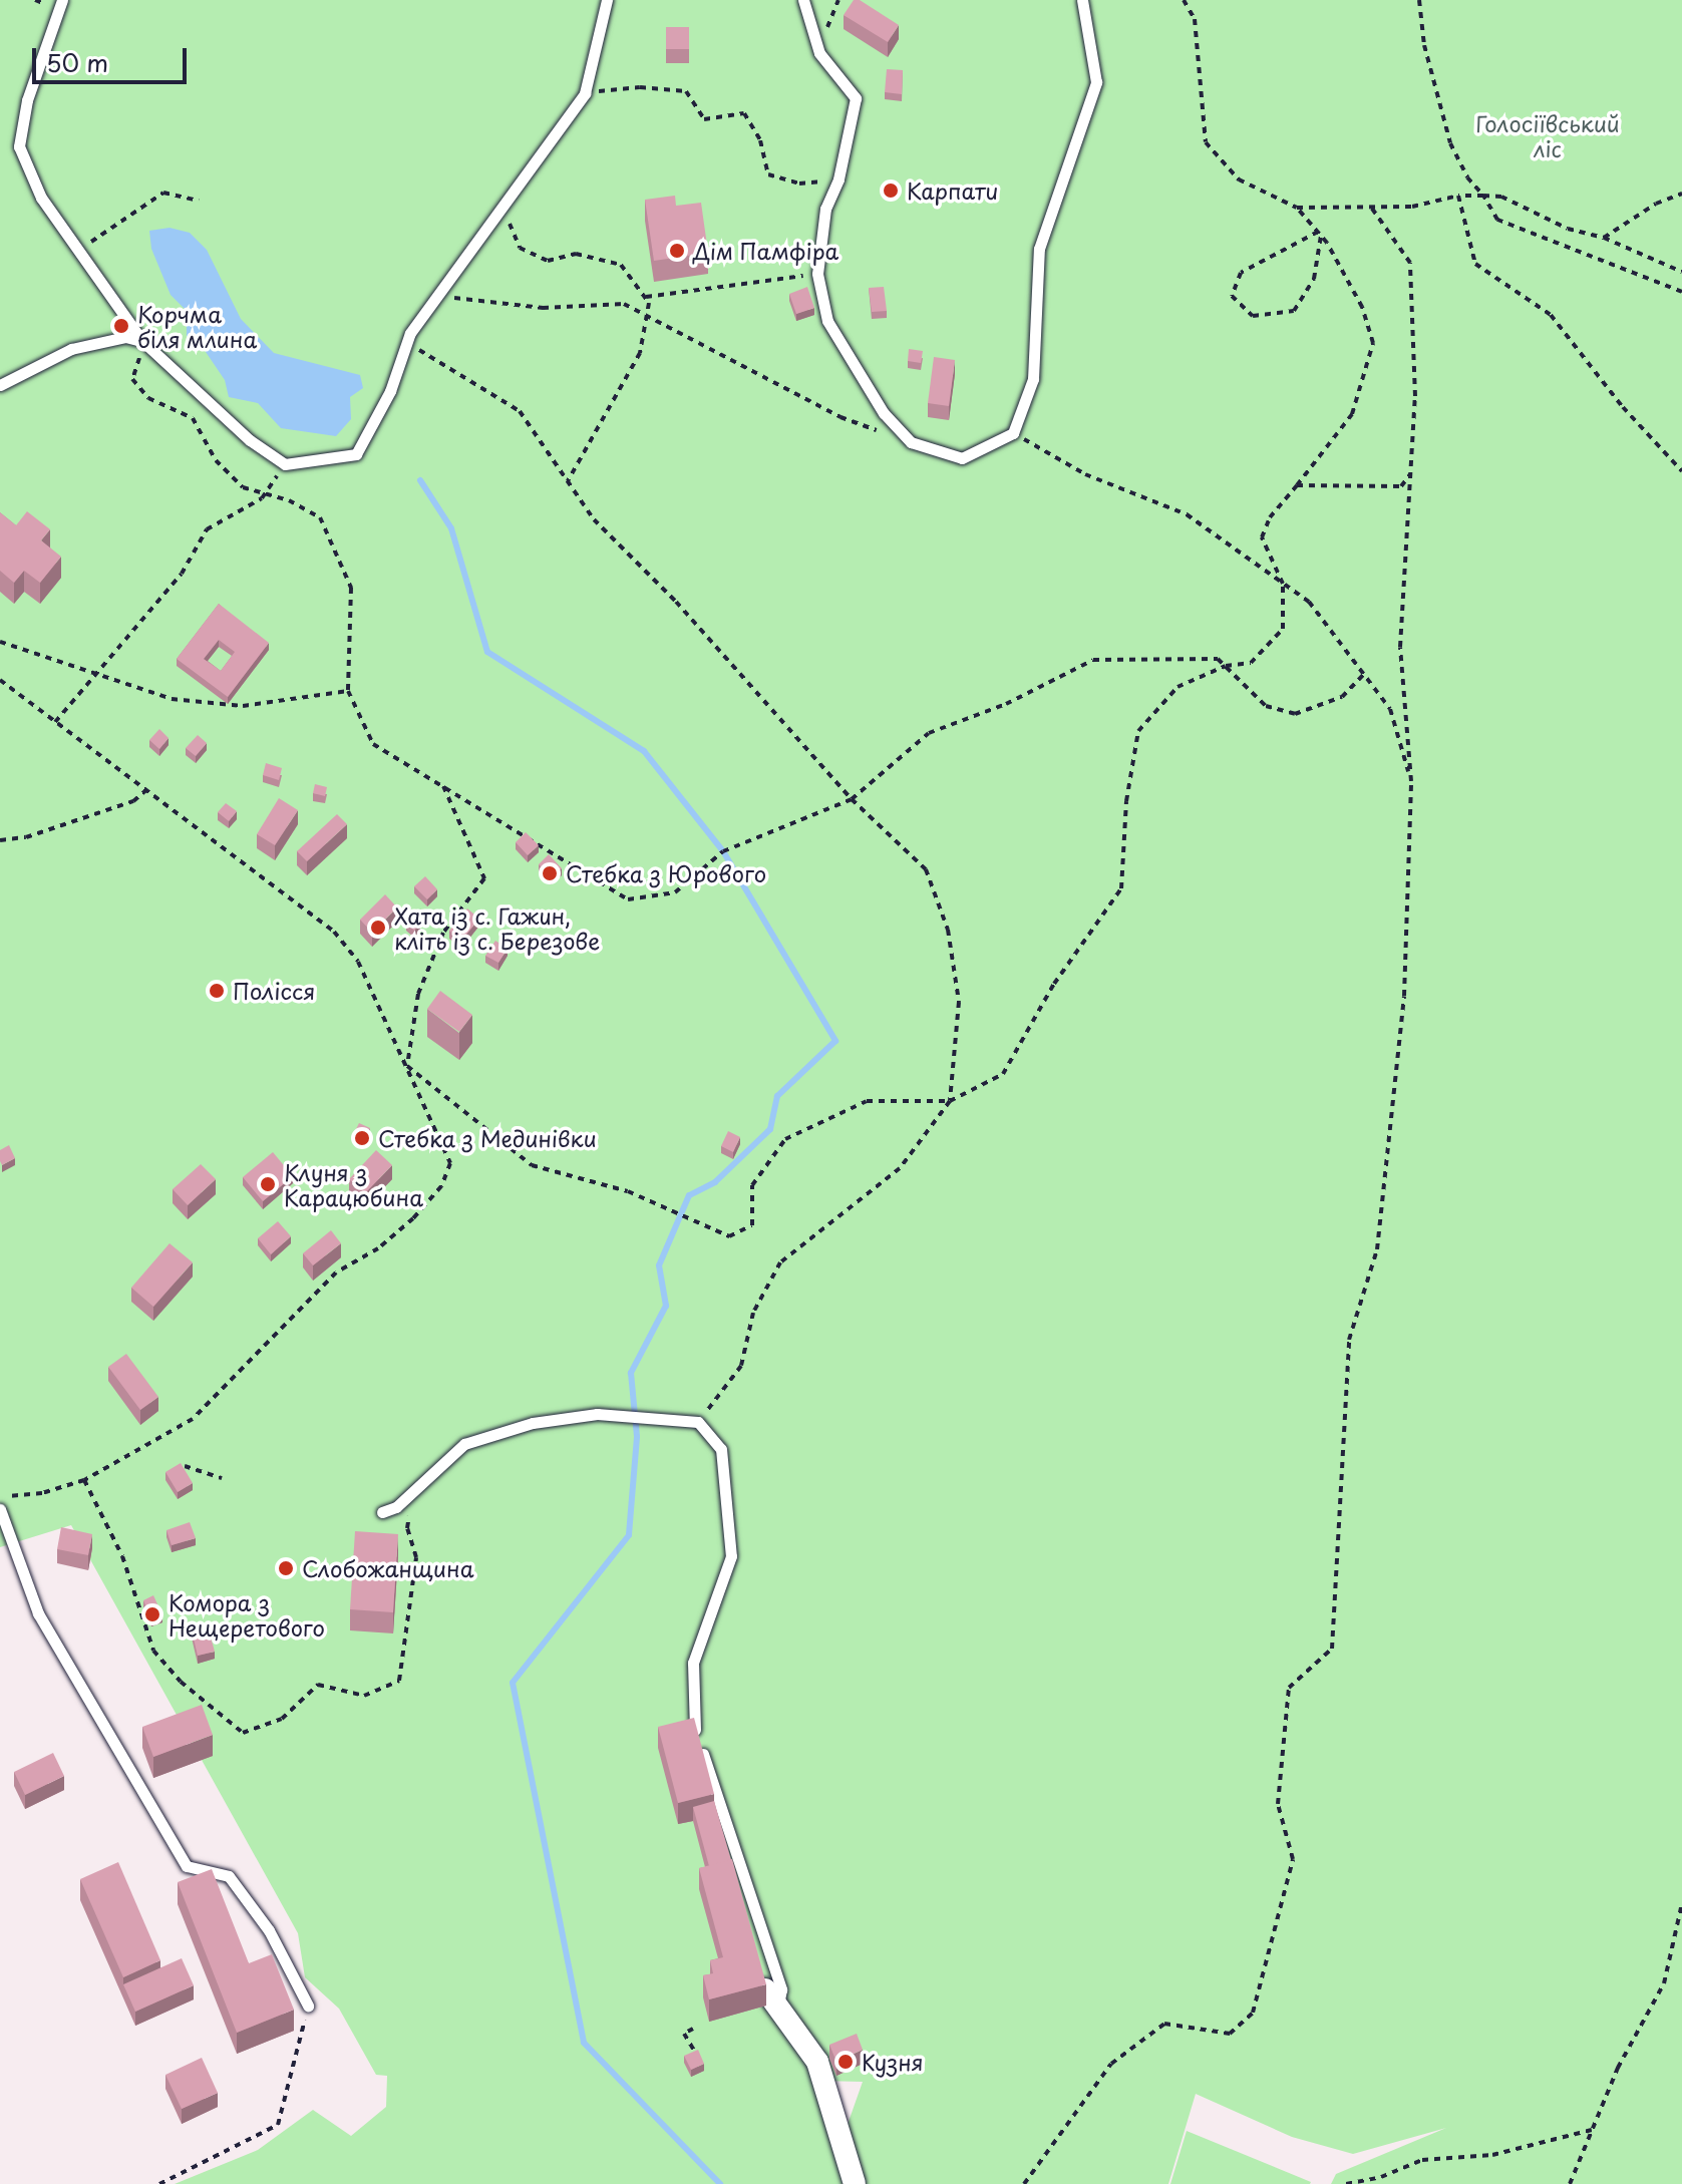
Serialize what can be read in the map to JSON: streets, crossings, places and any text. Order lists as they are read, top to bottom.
{
  "parks": ["Голосіївський ліс"],
  "places": [
    "Карпати",
    "Дім Памфіра",
    "Корчма біля млина",
    "Стебка з Юрового",
    "Хата із с. Гажин, кліть із с. Березове",
    "Полісся",
    "Стебка з Мединівки",
    "Клуня з Карацюбина",
    "Слобожанщина",
    "Комора з Нещеретового",
    "Кузня"
  ],
  "scale_bar": "50 m"
}
